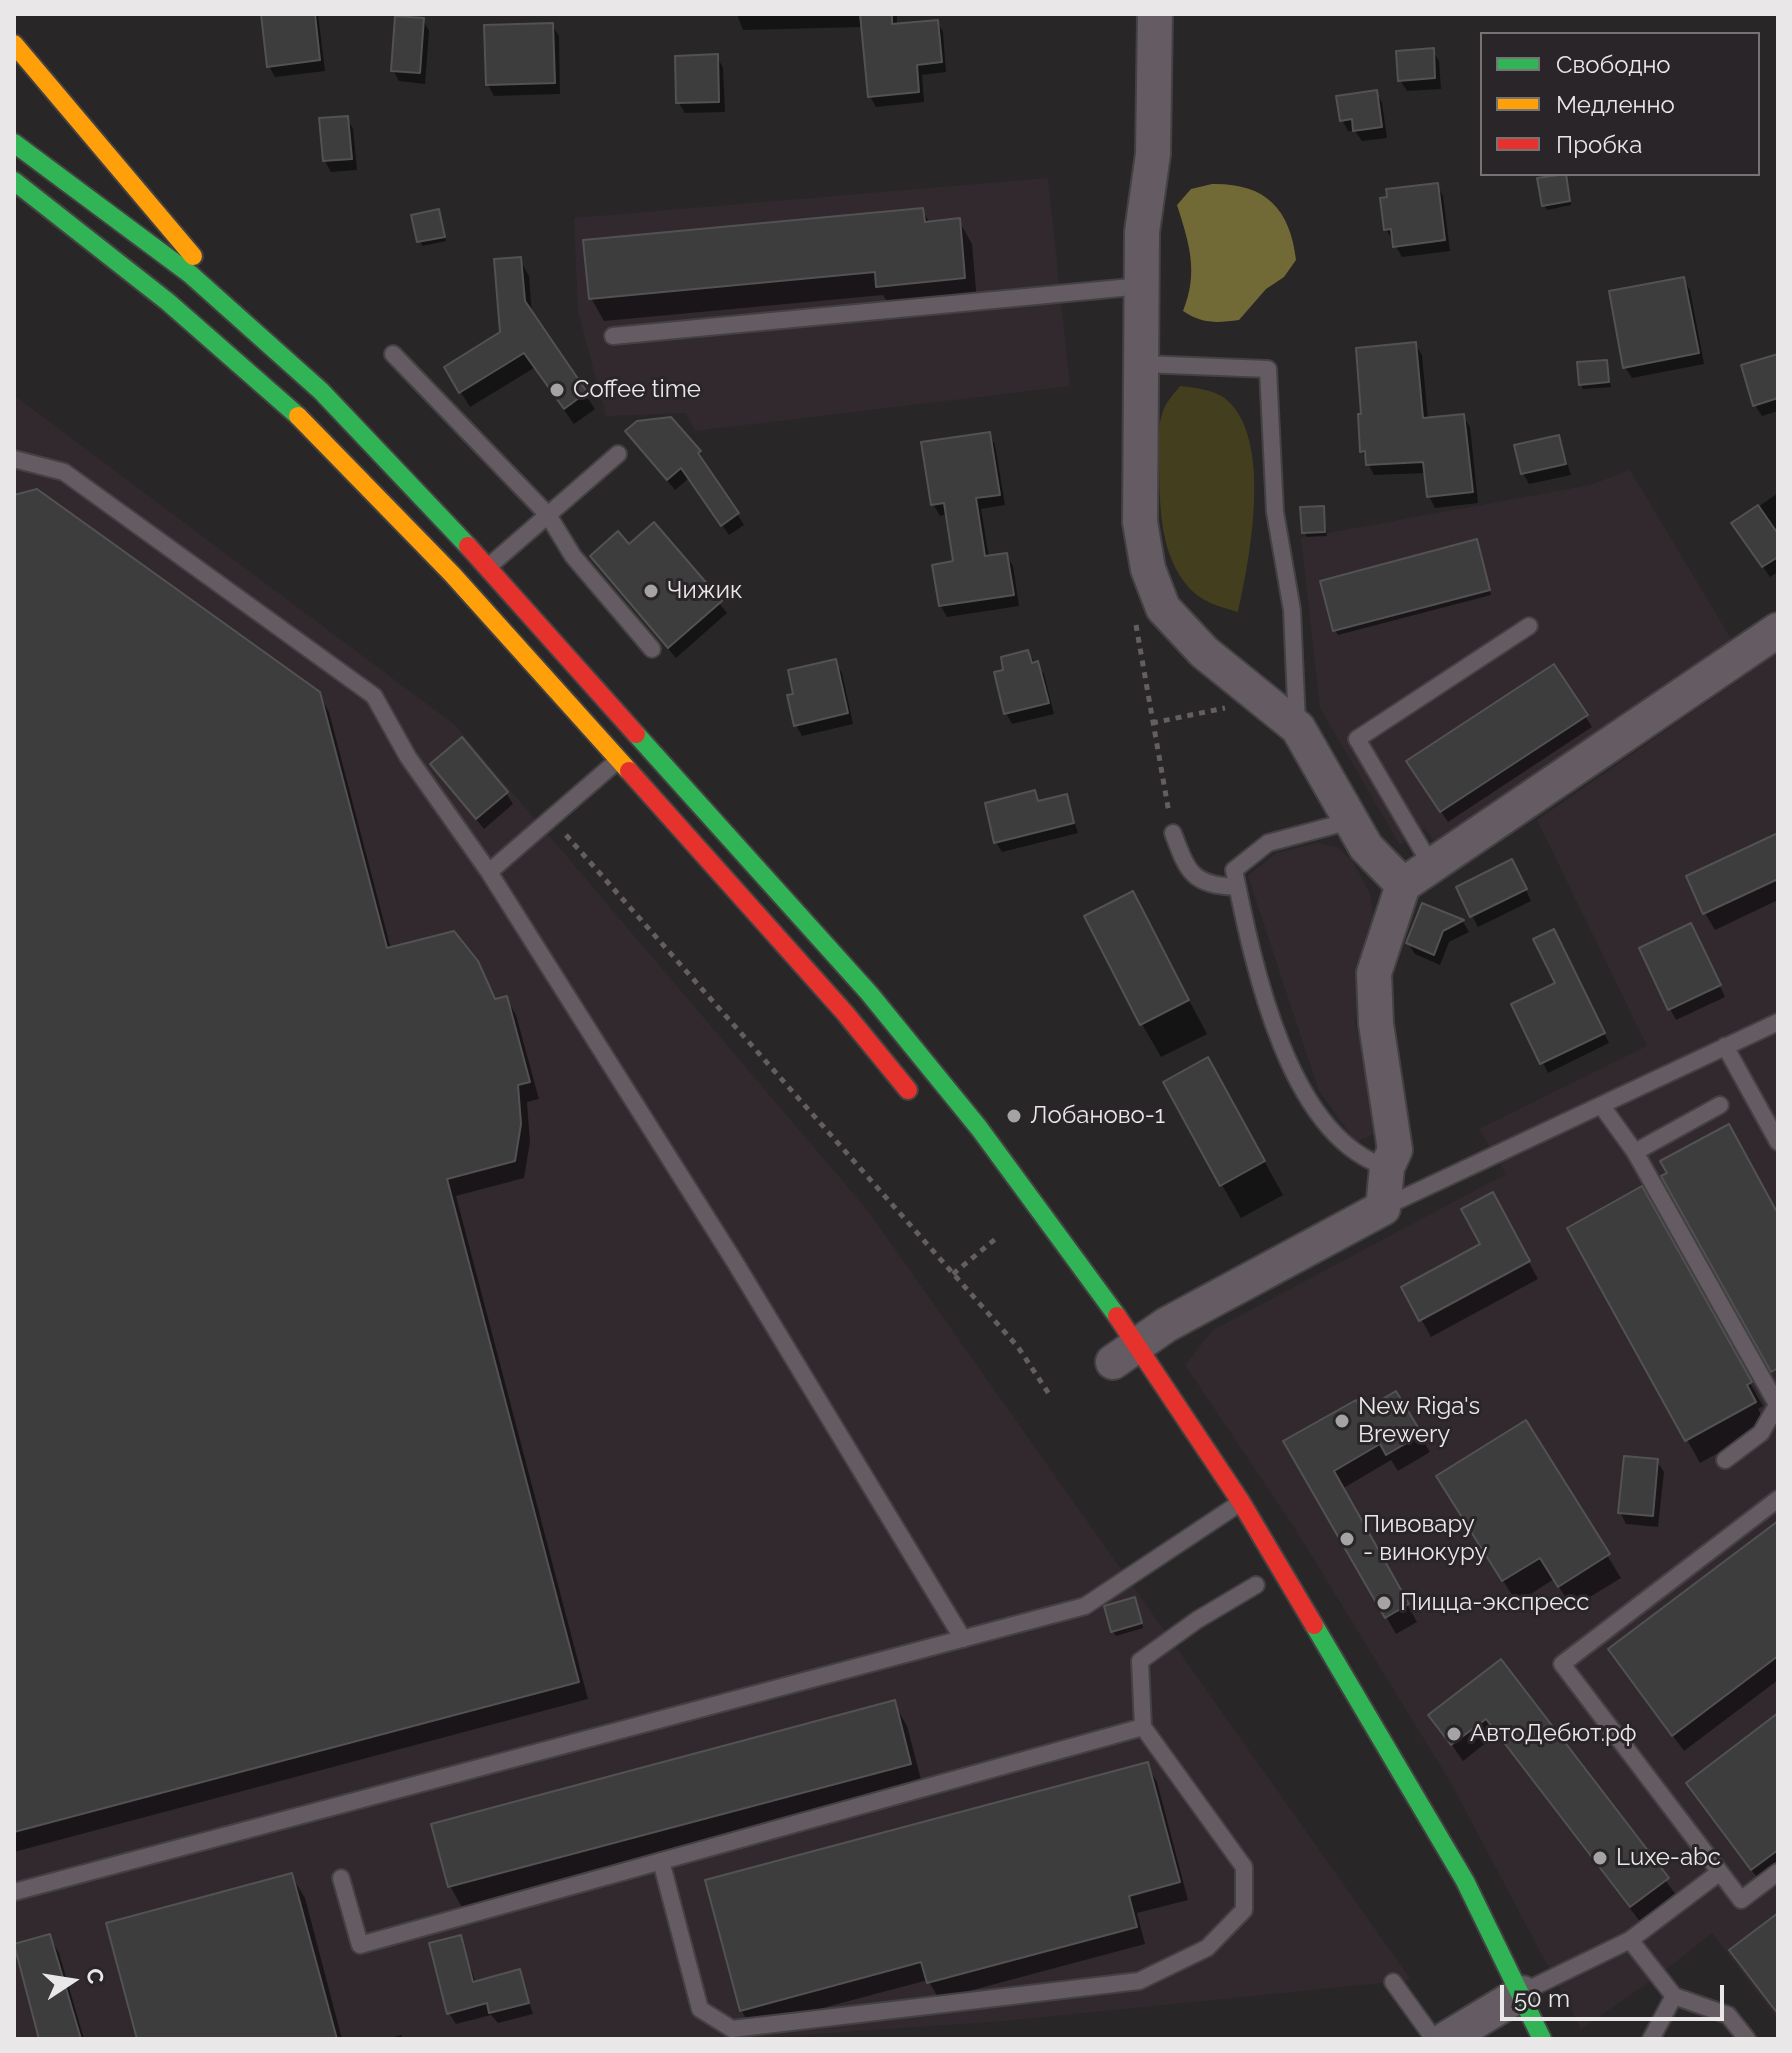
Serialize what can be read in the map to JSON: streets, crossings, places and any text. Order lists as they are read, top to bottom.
{
  "places": [
    "Coffee time",
    "Чижик",
    "Лобаново-1",
    "New Riga's Brewery",
    "Пивовару - винокуру",
    "Пицца-экспресс",
    "АвтоДебют.рф",
    "Luxe-abc"
  ],
  "legend": ["Свободно", "Медленно", "Пробка"],
  "scale_bar": "50 m",
  "north": "right"
}
